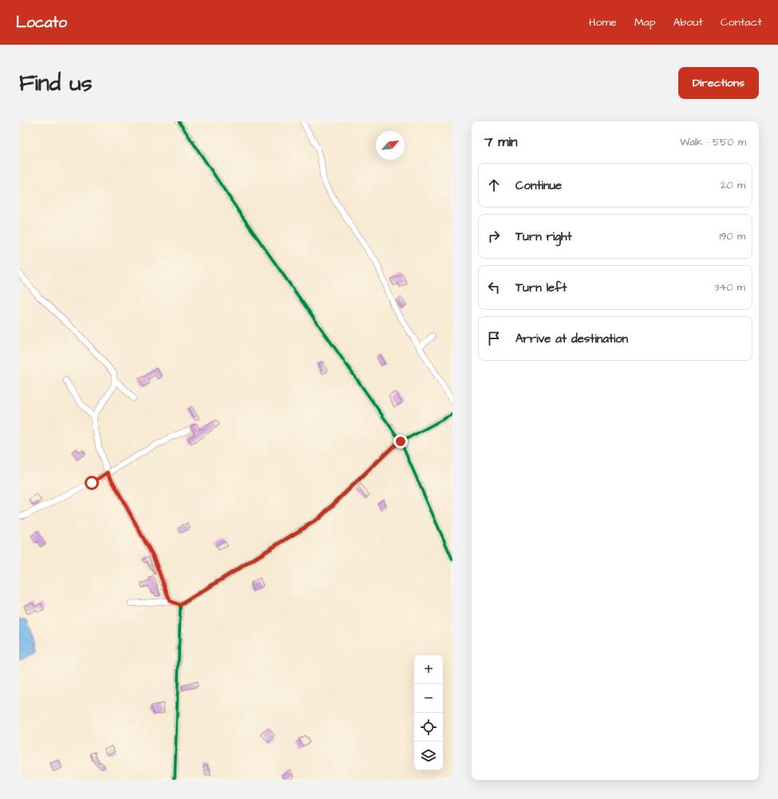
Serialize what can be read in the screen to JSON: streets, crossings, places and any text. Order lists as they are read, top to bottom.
{
  "north": "top right",
  "page": {
    "header": "Locato",
    "nav": [
      "Home",
      "Map",
      "About",
      "Contact"
    ],
    "buttons": "Directions",
    "title": "Find us",
    "heading": ["7 min", "Walk · 550 m"],
    "list": [
      ["Continue", "20 m"],
      ["Turn right", "190 m"],
      ["Turn left", "340 m"],
      "Arrive at destination"
    ],
    "map_buttons": ["+", "−"]
  }
}
